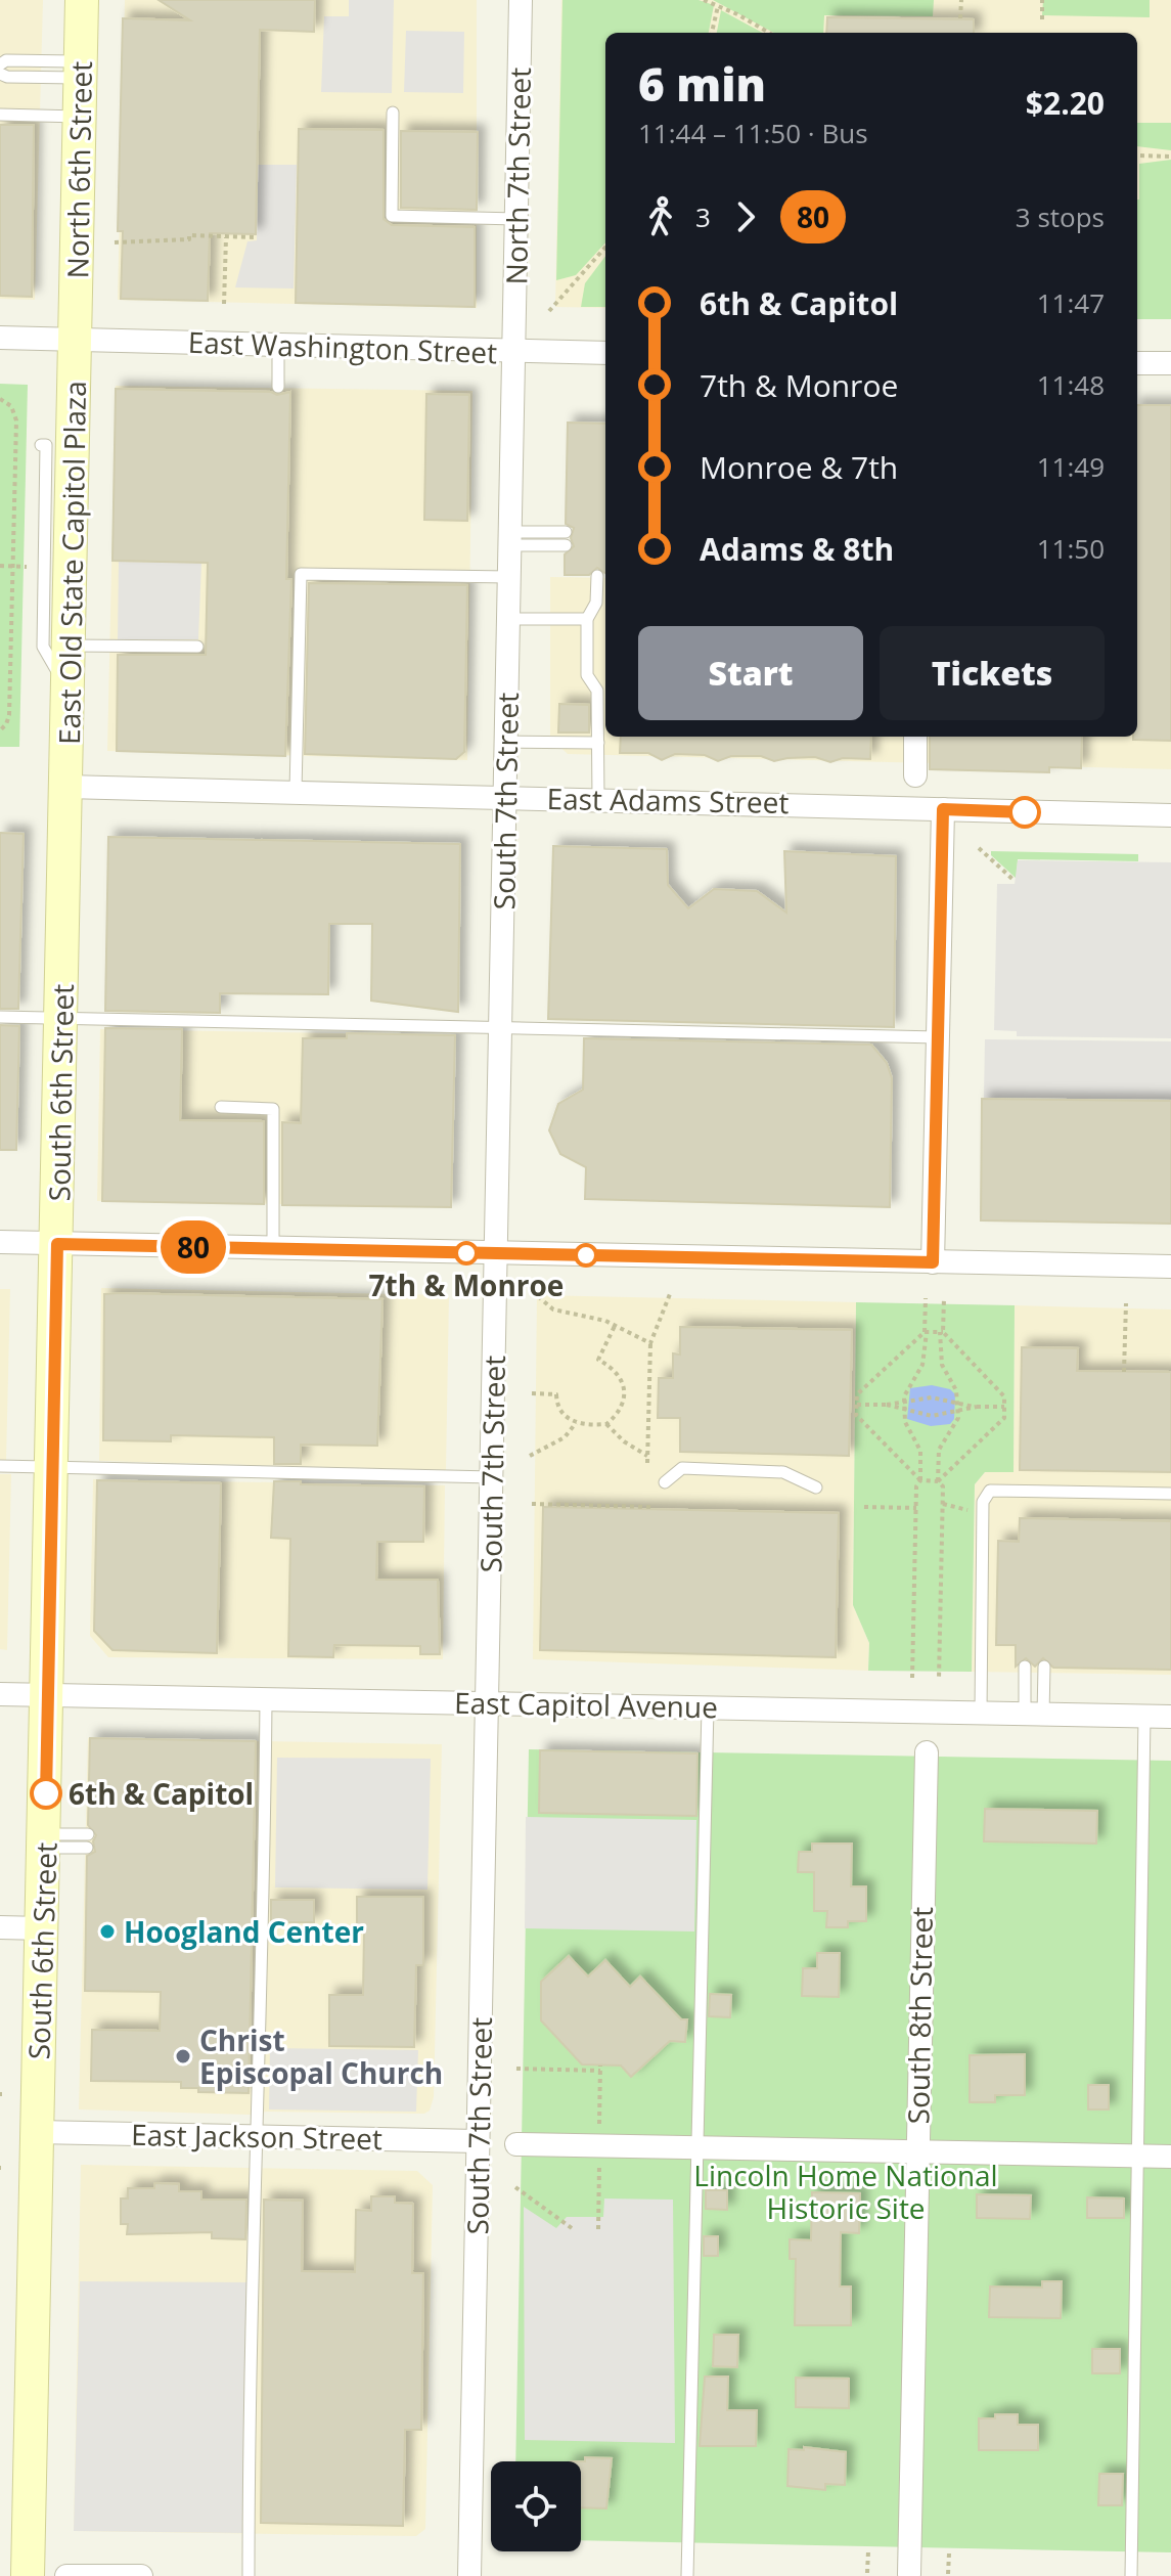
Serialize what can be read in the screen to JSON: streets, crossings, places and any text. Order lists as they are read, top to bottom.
{
  "streets": {
    "main road": ["North 6th Street", "East Old State Capitol Plaza", "South 6th Street"],
    "street": [
      "North 7th Street",
      "East Washington Street",
      "East Adams Street",
      "South 7th Street",
      "East Capitol Avenue",
      "South 8th Street",
      "East Jackson Street"
    ]
  },
  "crossings": [
    ["North 6th Street", "East Washington Street"],
    ["North 6th Street", "East Old State Capitol Plaza"],
    ["North 7th Street", "East Washington Street"],
    ["North 7th Street", "South 7th Street"],
    ["East Washington Street", "East Old State Capitol Plaza"],
    ["East Washington Street", "South 7th Street"],
    ["East Old State Capitol Plaza", "East Adams Street"],
    ["East Old State Capitol Plaza", "South 6th Street"],
    ["East Adams Street", "South 7th Street"],
    ["East Adams Street", "South 6th Street"],
    ["South 7th Street", "East Capitol Avenue"],
    ["South 7th Street", "East Jackson Street"],
    ["South 6th Street", "East Capitol Avenue"],
    ["South 6th Street", "East Jackson Street"]
  ],
  "parks": ["Lincoln Home National Historic Site"],
  "places": [
    "7th & Monroe",
    "6th & Capitol",
    "Hoogland Center",
    "Christ Episcopal Church"
  ],
  "lines": ["bus line 80"],
  "page": {
    "on_map": "80",
    "heading": ["6 min", "11:44 – 11:50 · Bus", "$2.20"],
    "legs": ["3", "80", "3 stops"],
    "list": [
      {
        "name": "6th & Capitol",
        "value": "11:47"
      },
      {
        "name": "7th & Monroe",
        "value": "11:48"
      },
      {
        "name": "Monroe & 7th",
        "value": "11:49"
      },
      {
        "name": "Adams & 8th",
        "value": "11:50"
      }
    ],
    "buttons": ["Start", "Tickets"]
  }
}
